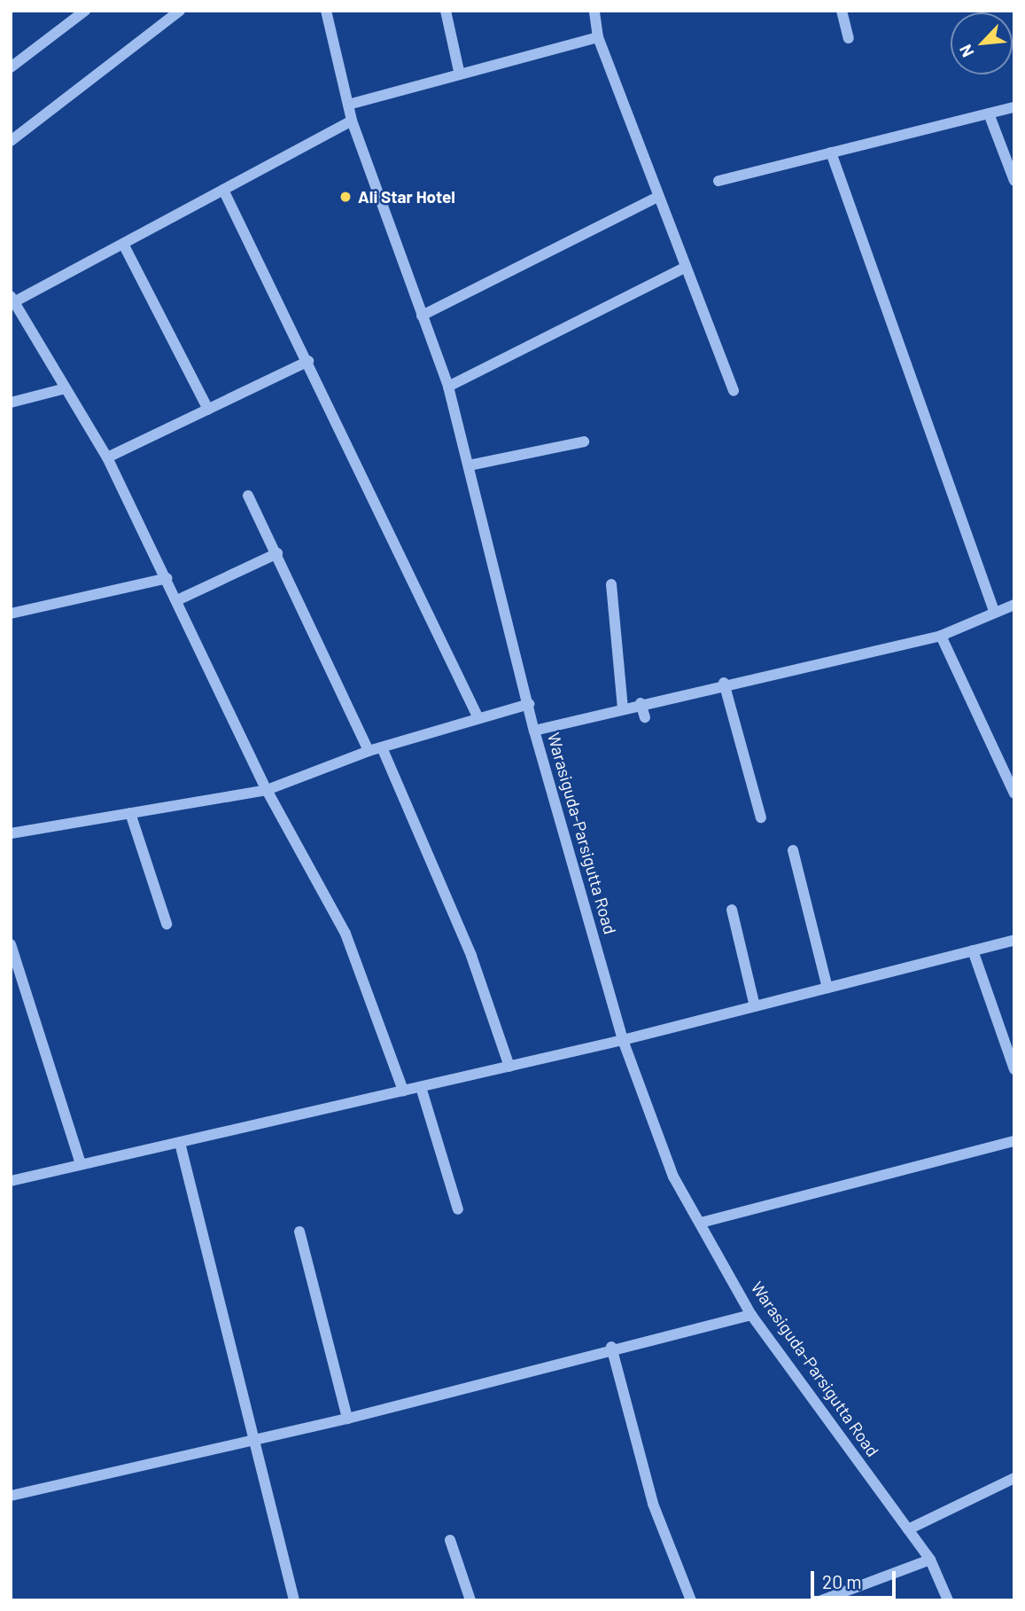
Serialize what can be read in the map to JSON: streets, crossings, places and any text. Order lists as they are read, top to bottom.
{
  "streets": {
    "street": ["Warasiguda-Parsigutta Road"]
  },
  "places": ["Ali Star Hotel"],
  "scale_bar": "20 m",
  "north": "bottom left"
}
